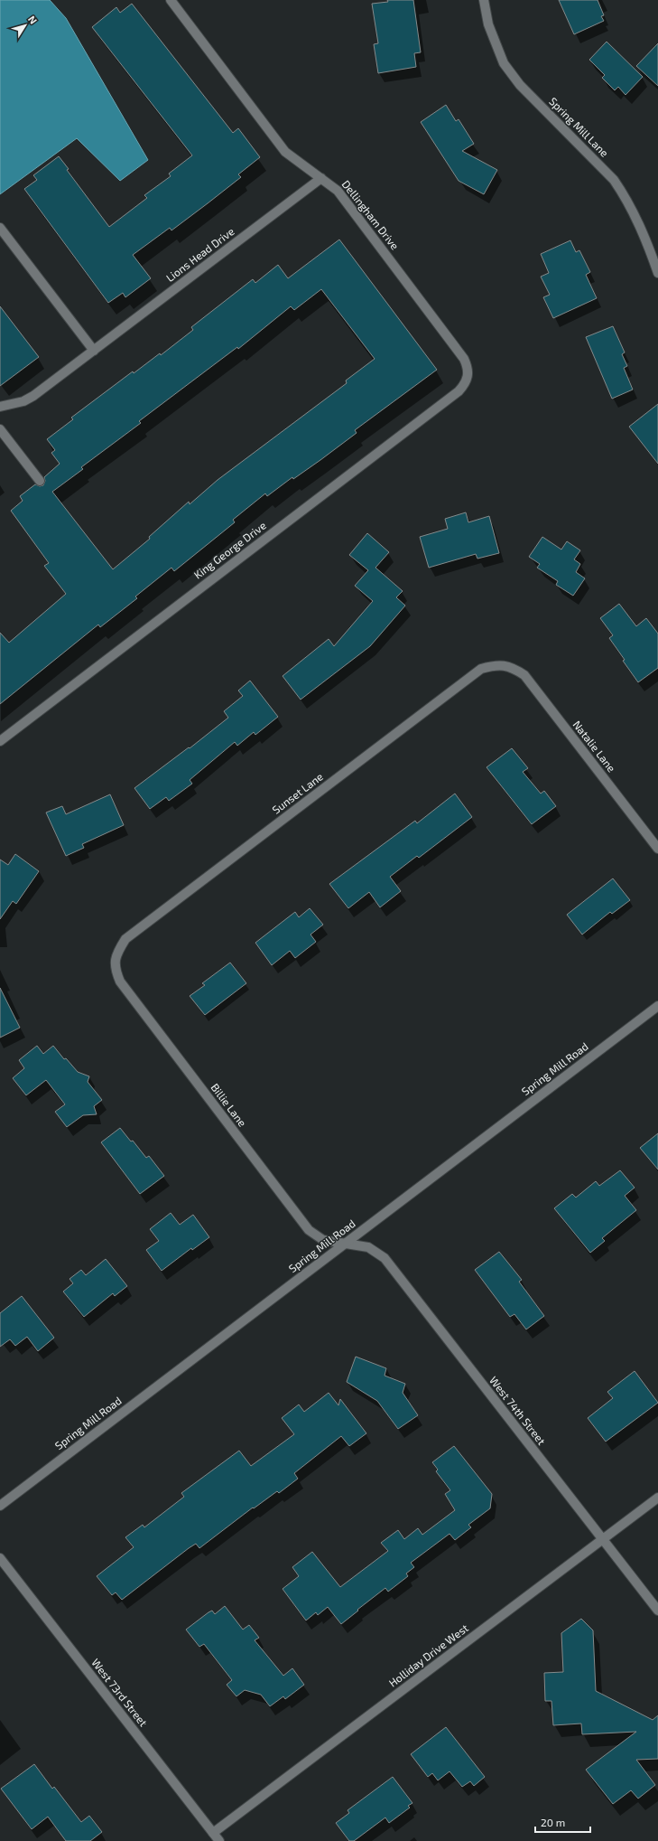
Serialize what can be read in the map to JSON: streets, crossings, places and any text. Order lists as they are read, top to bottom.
{
  "streets": {
    "street": [
      "Spring Mill Lane",
      "Dellingham Drive",
      "Lions Head Drive",
      "King George Drive",
      "Natalie Lane",
      "Sunset Lane",
      "Spring Mill Road",
      "Billie Lane",
      "West 74th Street",
      "Holliday Drive West",
      "West 73rd Street"
    ]
  },
  "crossings": [
    ["Dellingham Drive", "Lions Head Drive"],
    ["Dellingham Drive", "King George Drive"],
    ["Natalie Lane", "Sunset Lane"],
    ["Sunset Lane", "Billie Lane"],
    ["Spring Mill Road", "Billie Lane"],
    ["Spring Mill Road", "West 74th Street"],
    ["Billie Lane", "West 74th Street"],
    ["West 74th Street", "Holliday Drive West"],
    ["Holliday Drive West", "West 73rd Street"]
  ],
  "scale_bar": "20 m",
  "north": "top right"
}
